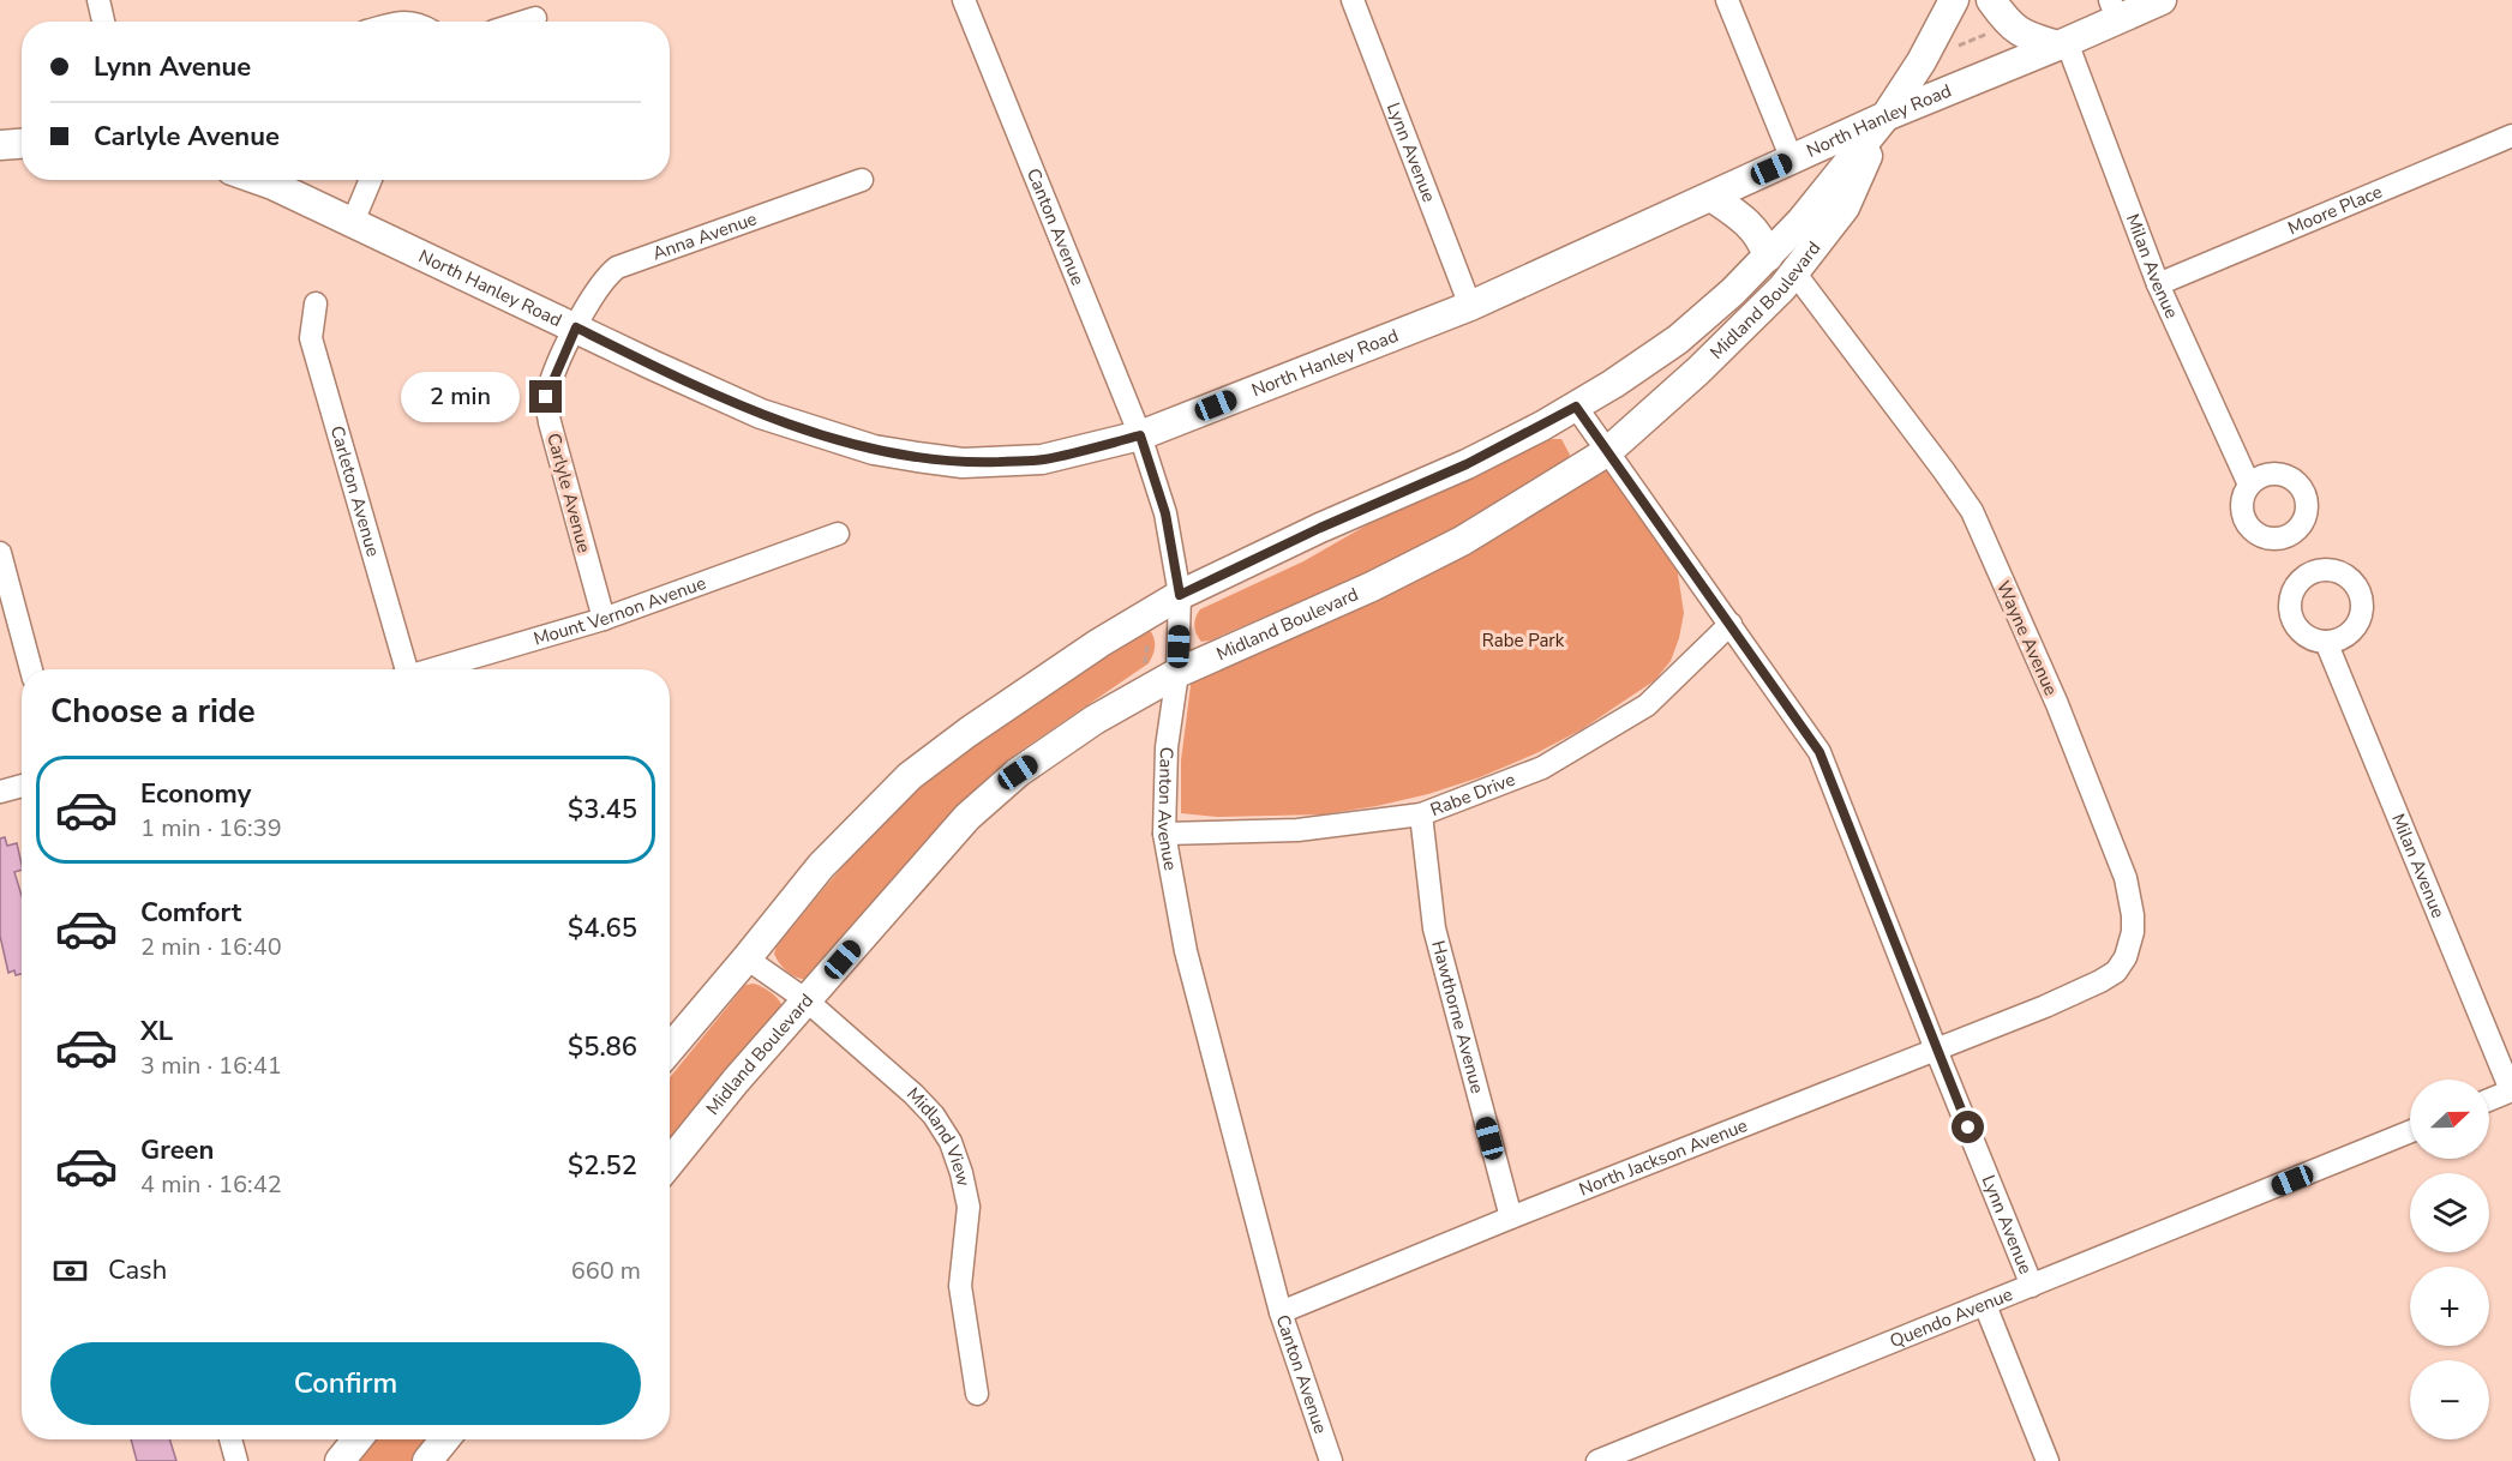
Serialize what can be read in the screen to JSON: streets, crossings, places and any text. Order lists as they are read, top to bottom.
{
  "streets": {
    "main road": ["North Hanley Road", "Midland Boulevard"],
    "street": [
      "Lynn Avenue",
      "Moore Place",
      "Canton Avenue",
      "Anna Avenue",
      "Milan Avenue",
      "Carleton Avenue",
      "Carlyle Avenue",
      "Mount Vernon Avenue",
      "Wayne Avenue",
      "Rabe Drive",
      "Hawthorne Avenue",
      "Midland View",
      "North Jackson Avenue",
      "Quendo Avenue"
    ]
  },
  "crossings": [
    ["North Hanley Road", "Lynn Avenue"],
    ["North Hanley Road", "Canton Avenue"],
    ["North Hanley Road", "Anna Avenue"],
    ["North Hanley Road", "Milan Avenue"],
    ["North Hanley Road", "Midland Boulevard"],
    ["North Hanley Road", "Carlyle Avenue"],
    ["Lynn Avenue", "Midland Boulevard"],
    ["Lynn Avenue", "Rabe Drive"],
    ["Lynn Avenue", "North Jackson Avenue"],
    ["Lynn Avenue", "Quendo Avenue"],
    ["Moore Place", "Milan Avenue"],
    ["Canton Avenue", "Midland Boulevard"],
    ["Canton Avenue", "Rabe Drive"],
    ["Canton Avenue", "North Jackson Avenue"],
    ["Anna Avenue", "Carlyle Avenue"],
    ["Midland Boulevard", "Wayne Avenue"],
    ["Midland Boulevard", "Midland View"],
    ["Carlyle Avenue", "Mount Vernon Avenue"],
    ["Wayne Avenue", "North Jackson Avenue"],
    ["Rabe Drive", "Hawthorne Avenue"],
    ["Hawthorne Avenue", "North Jackson Avenue"]
  ],
  "parks": ["Rabe Park"],
  "north": "right",
  "page": {
    "banner": ["Lynn Avenue", "Carlyle Avenue"],
    "bubble": "2 min",
    "heading": "Choose a ride",
    "list": [
      {
        "name": "Economy",
        "note": "1 min · 16:39",
        "value": "$3.45"
      },
      {
        "name": "Comfort",
        "note": "2 min · 16:40",
        "value": "$4.65"
      },
      {
        "name": "XL",
        "note": "3 min · 16:41",
        "value": "$5.86"
      },
      {
        "name": "Green",
        "note": "4 min · 16:42",
        "value": "$2.52"
      }
    ],
    "map_buttons": ["+", "−"],
    "pay": ["Cash", "660 m"],
    "buttons": "Confirm"
  }
}
